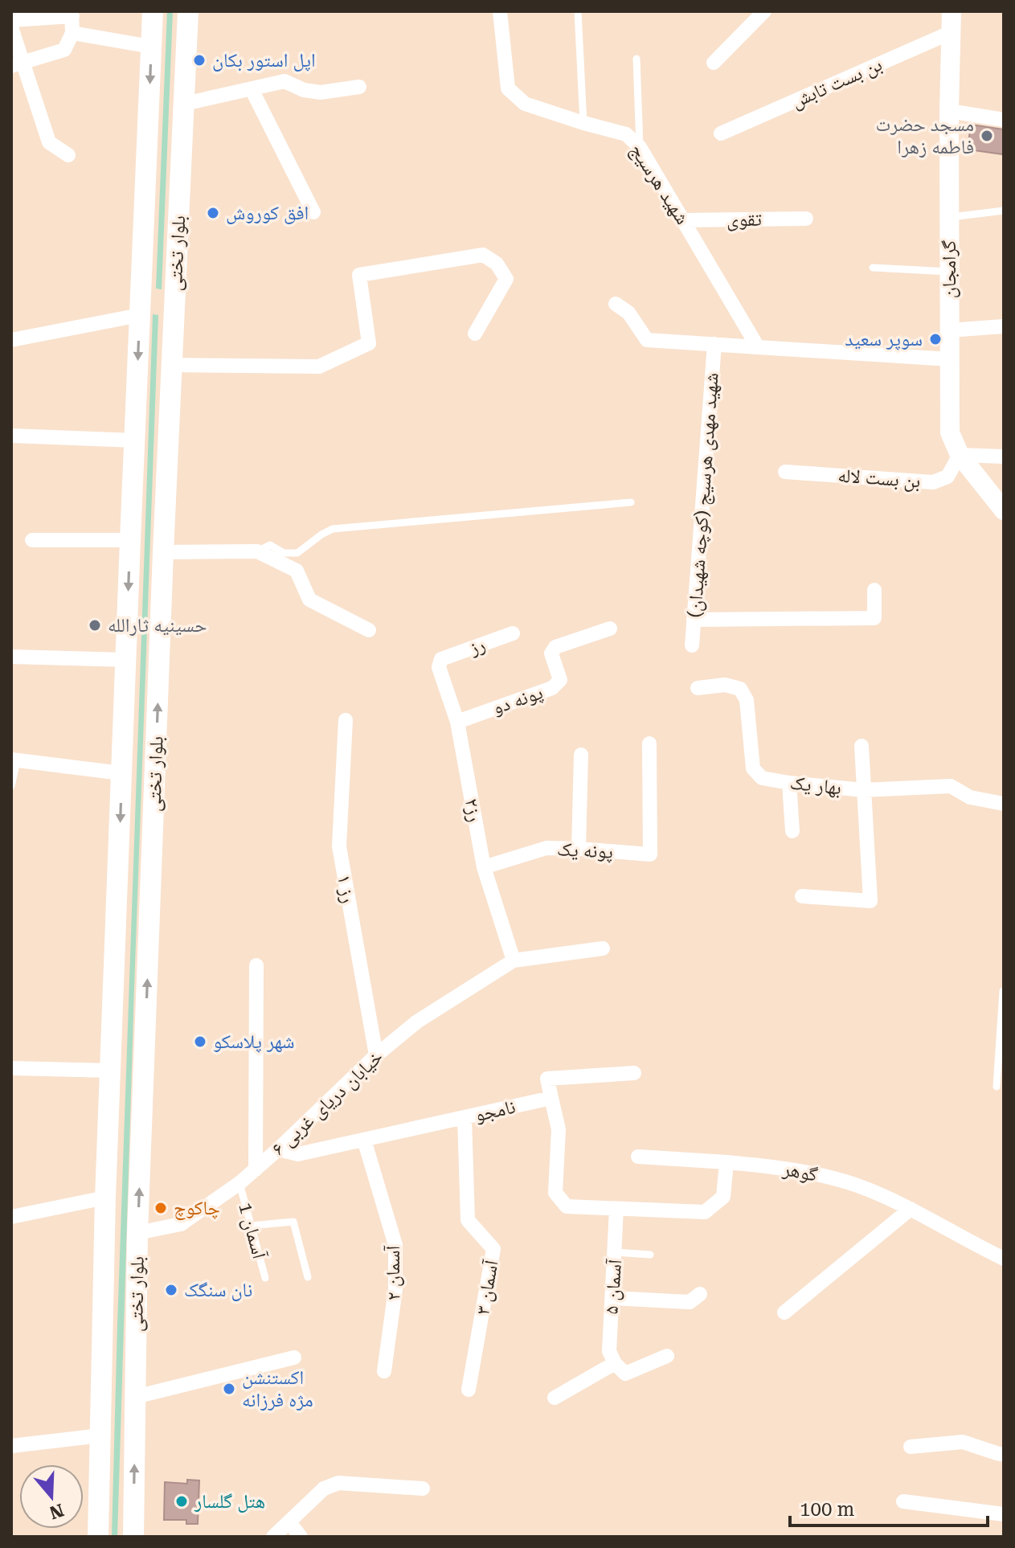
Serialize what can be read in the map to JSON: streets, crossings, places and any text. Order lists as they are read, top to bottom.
{
  "streets": {
    "main road": ["بلوار تختی"],
    "street": [
      "بن بست تابش",
      "شهید هرسیج",
      "تقوی",
      "گرامجان",
      "بن بست لاله",
      "شهید مهدی هرسیج (کوچه شهیدان)",
      "رز",
      "پونه دو",
      "بهار یک",
      "رز۲",
      "پونه یک",
      "رز ۱",
      "خیابان دریای غربی ۶",
      "نامجو",
      "گوهر",
      "آسمان ۲",
      "آسمان ۵",
      "آسمان ۳"
    ],
    "lane": ["آسمان 1"]
  },
  "crossings": [
    ["بن بست تابش", "گرامجان"],
    ["شهید هرسیج", "تقوی"],
    ["بلوار تختی", "خیابان دریای غربی ۶"],
    ["گرامجان", "بن بست لاله"],
    ["رز", "رز۲"],
    ["پونه دو", "رز۲"],
    ["رز۲", "پونه یک"],
    ["رز۲", "خیابان دریای غربی ۶"],
    ["رز ۱", "خیابان دریای غربی ۶"],
    ["خیابان دریای غربی ۶", "نامجو"],
    ["خیابان دریای غربی ۶", "آسمان 1"],
    ["نامجو", "آسمان ۲"],
    ["نامجو", "آسمان ۳"]
  ],
  "places": [
    "اپل استور بکان",
    "مسجد حضرت فاطمه زهرا",
    "افق کوروش",
    "سوپر سعید",
    "حسینیه ثارالله",
    "شهر پلاسکو",
    "چاکوچ",
    "نان سنگک",
    "اکستنشن مژه فرزانه",
    "هتل گلسار"
  ],
  "scale_bar": "100 m",
  "north": "bottom"
}
